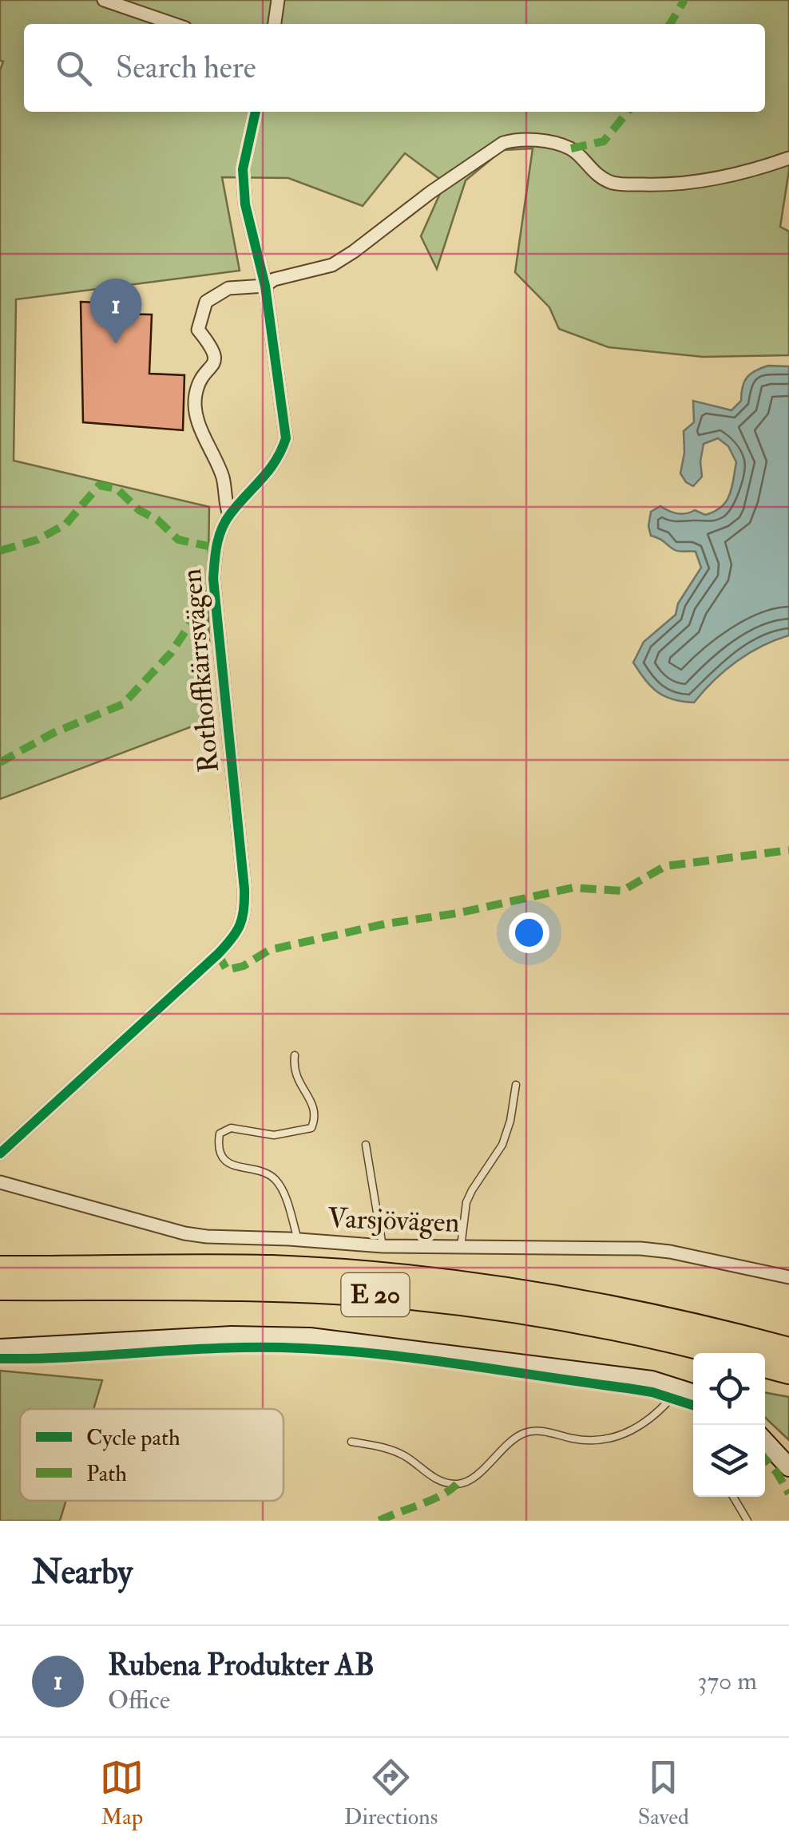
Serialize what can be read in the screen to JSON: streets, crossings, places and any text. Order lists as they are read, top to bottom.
{
  "streets": {
    "highway": ["E 20"],
    "street": ["Rothoffkärrsvägen", "Varsjövägen"]
  },
  "legend": ["Cycle path", "Path"],
  "page": {
    "search": "Search here",
    "pins": "1",
    "heading": "Nearby",
    "list": [
      {
        "mark": "1",
        "name": "Rubena Produkter AB",
        "note": "Office",
        "value": "370 m"
      }
    ],
    "nav": ["Map", "Directions", "Saved"]
  }
}
